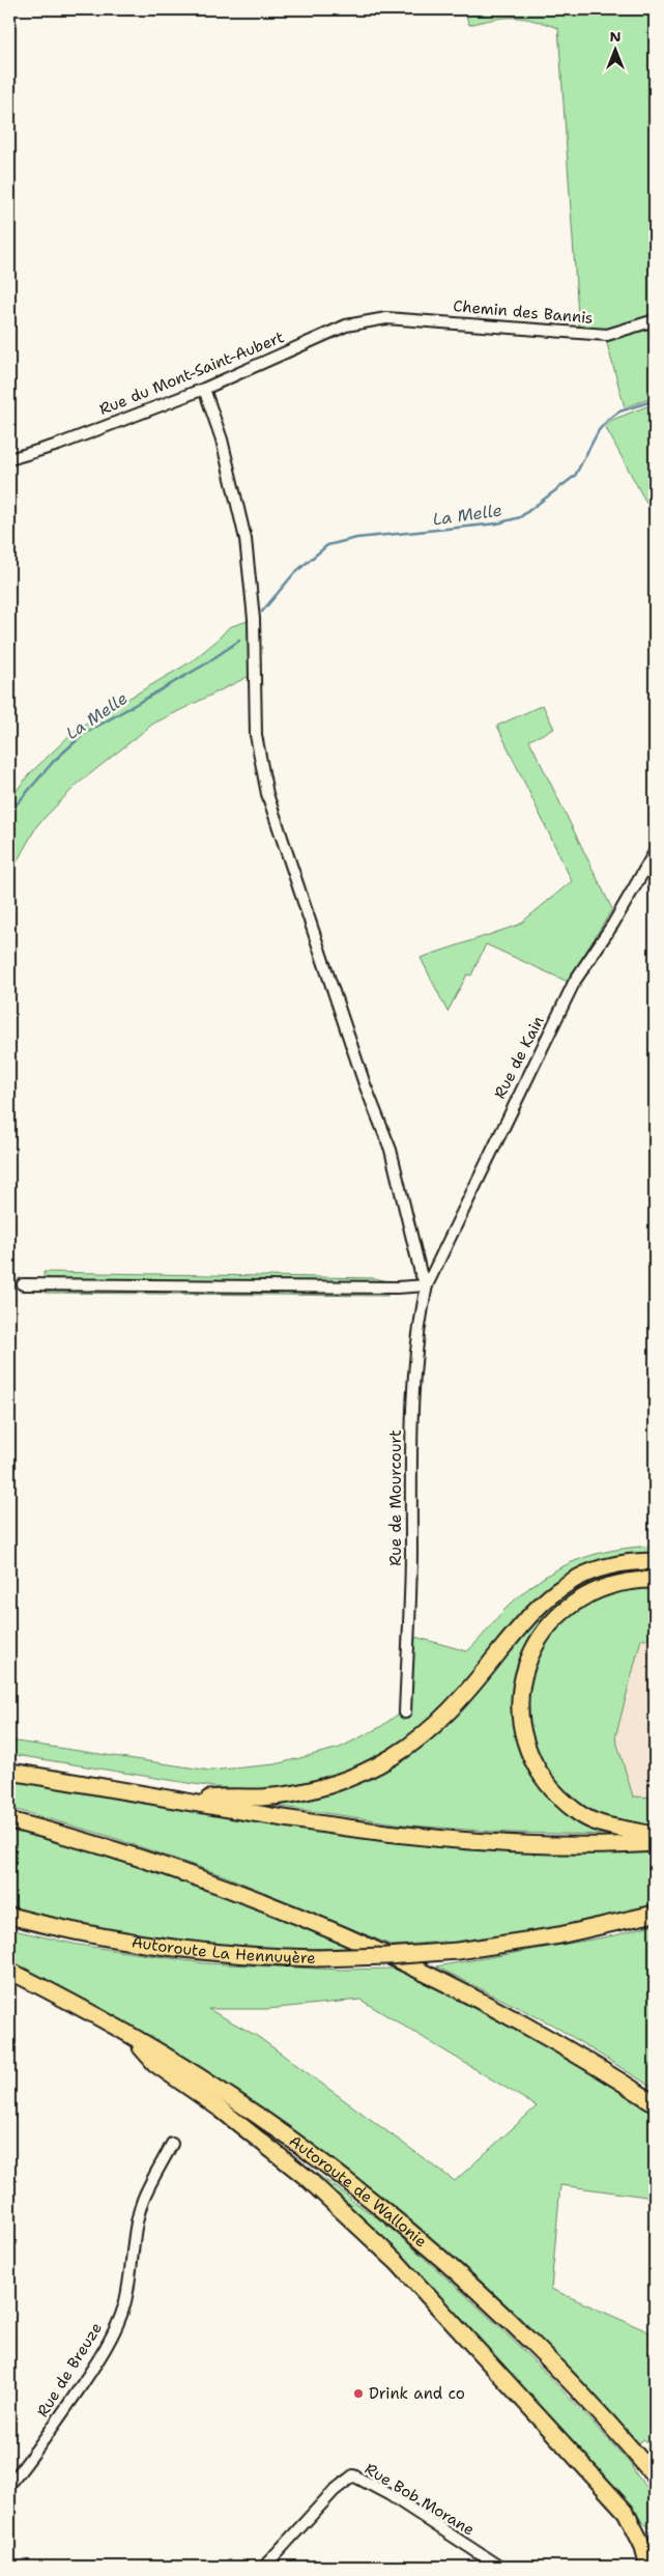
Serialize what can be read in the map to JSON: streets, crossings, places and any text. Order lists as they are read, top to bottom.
{
  "streets": {
    "highway": ["Autoroute La Hennuyère", "Autoroute de Wallonie"],
    "street": [
      "Chemin des Bannis",
      "Rue du Mont-Saint-Aubert",
      "Rue de Kain",
      "Rue de Mourcourt",
      "Rue de Breuze",
      "Rue Bob Morane"
    ]
  },
  "crossings": [
    ["Chemin des Bannis", "Rue du Mont-Saint-Aubert"],
    ["Rue de Kain", "Rue de Mourcourt"]
  ],
  "water": ["La Melle"],
  "places": ["Drink and co"],
  "north": "top"
}
